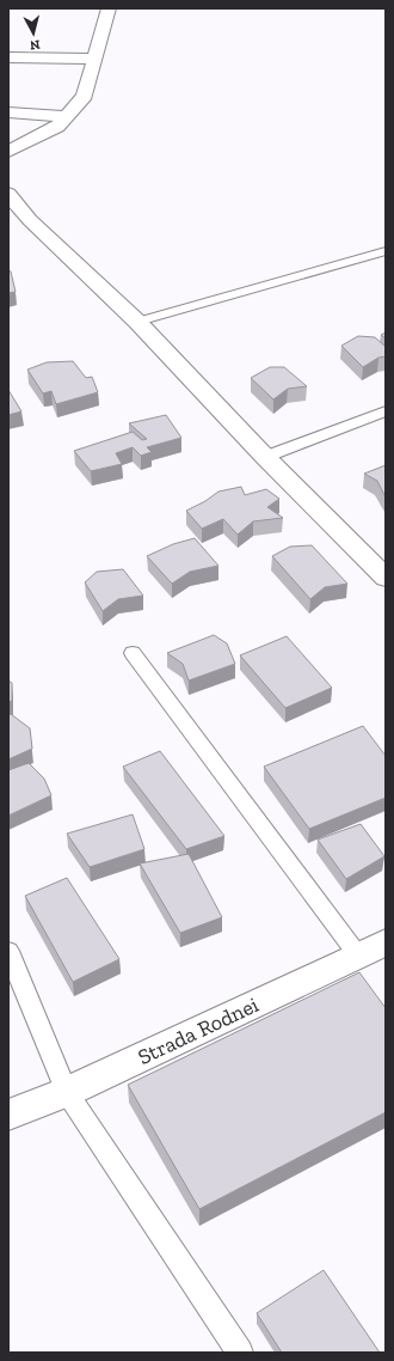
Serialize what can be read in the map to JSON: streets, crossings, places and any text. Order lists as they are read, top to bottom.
{
  "streets": {
    "street": ["Strada Rodnei"]
  },
  "north": "bottom"
}
